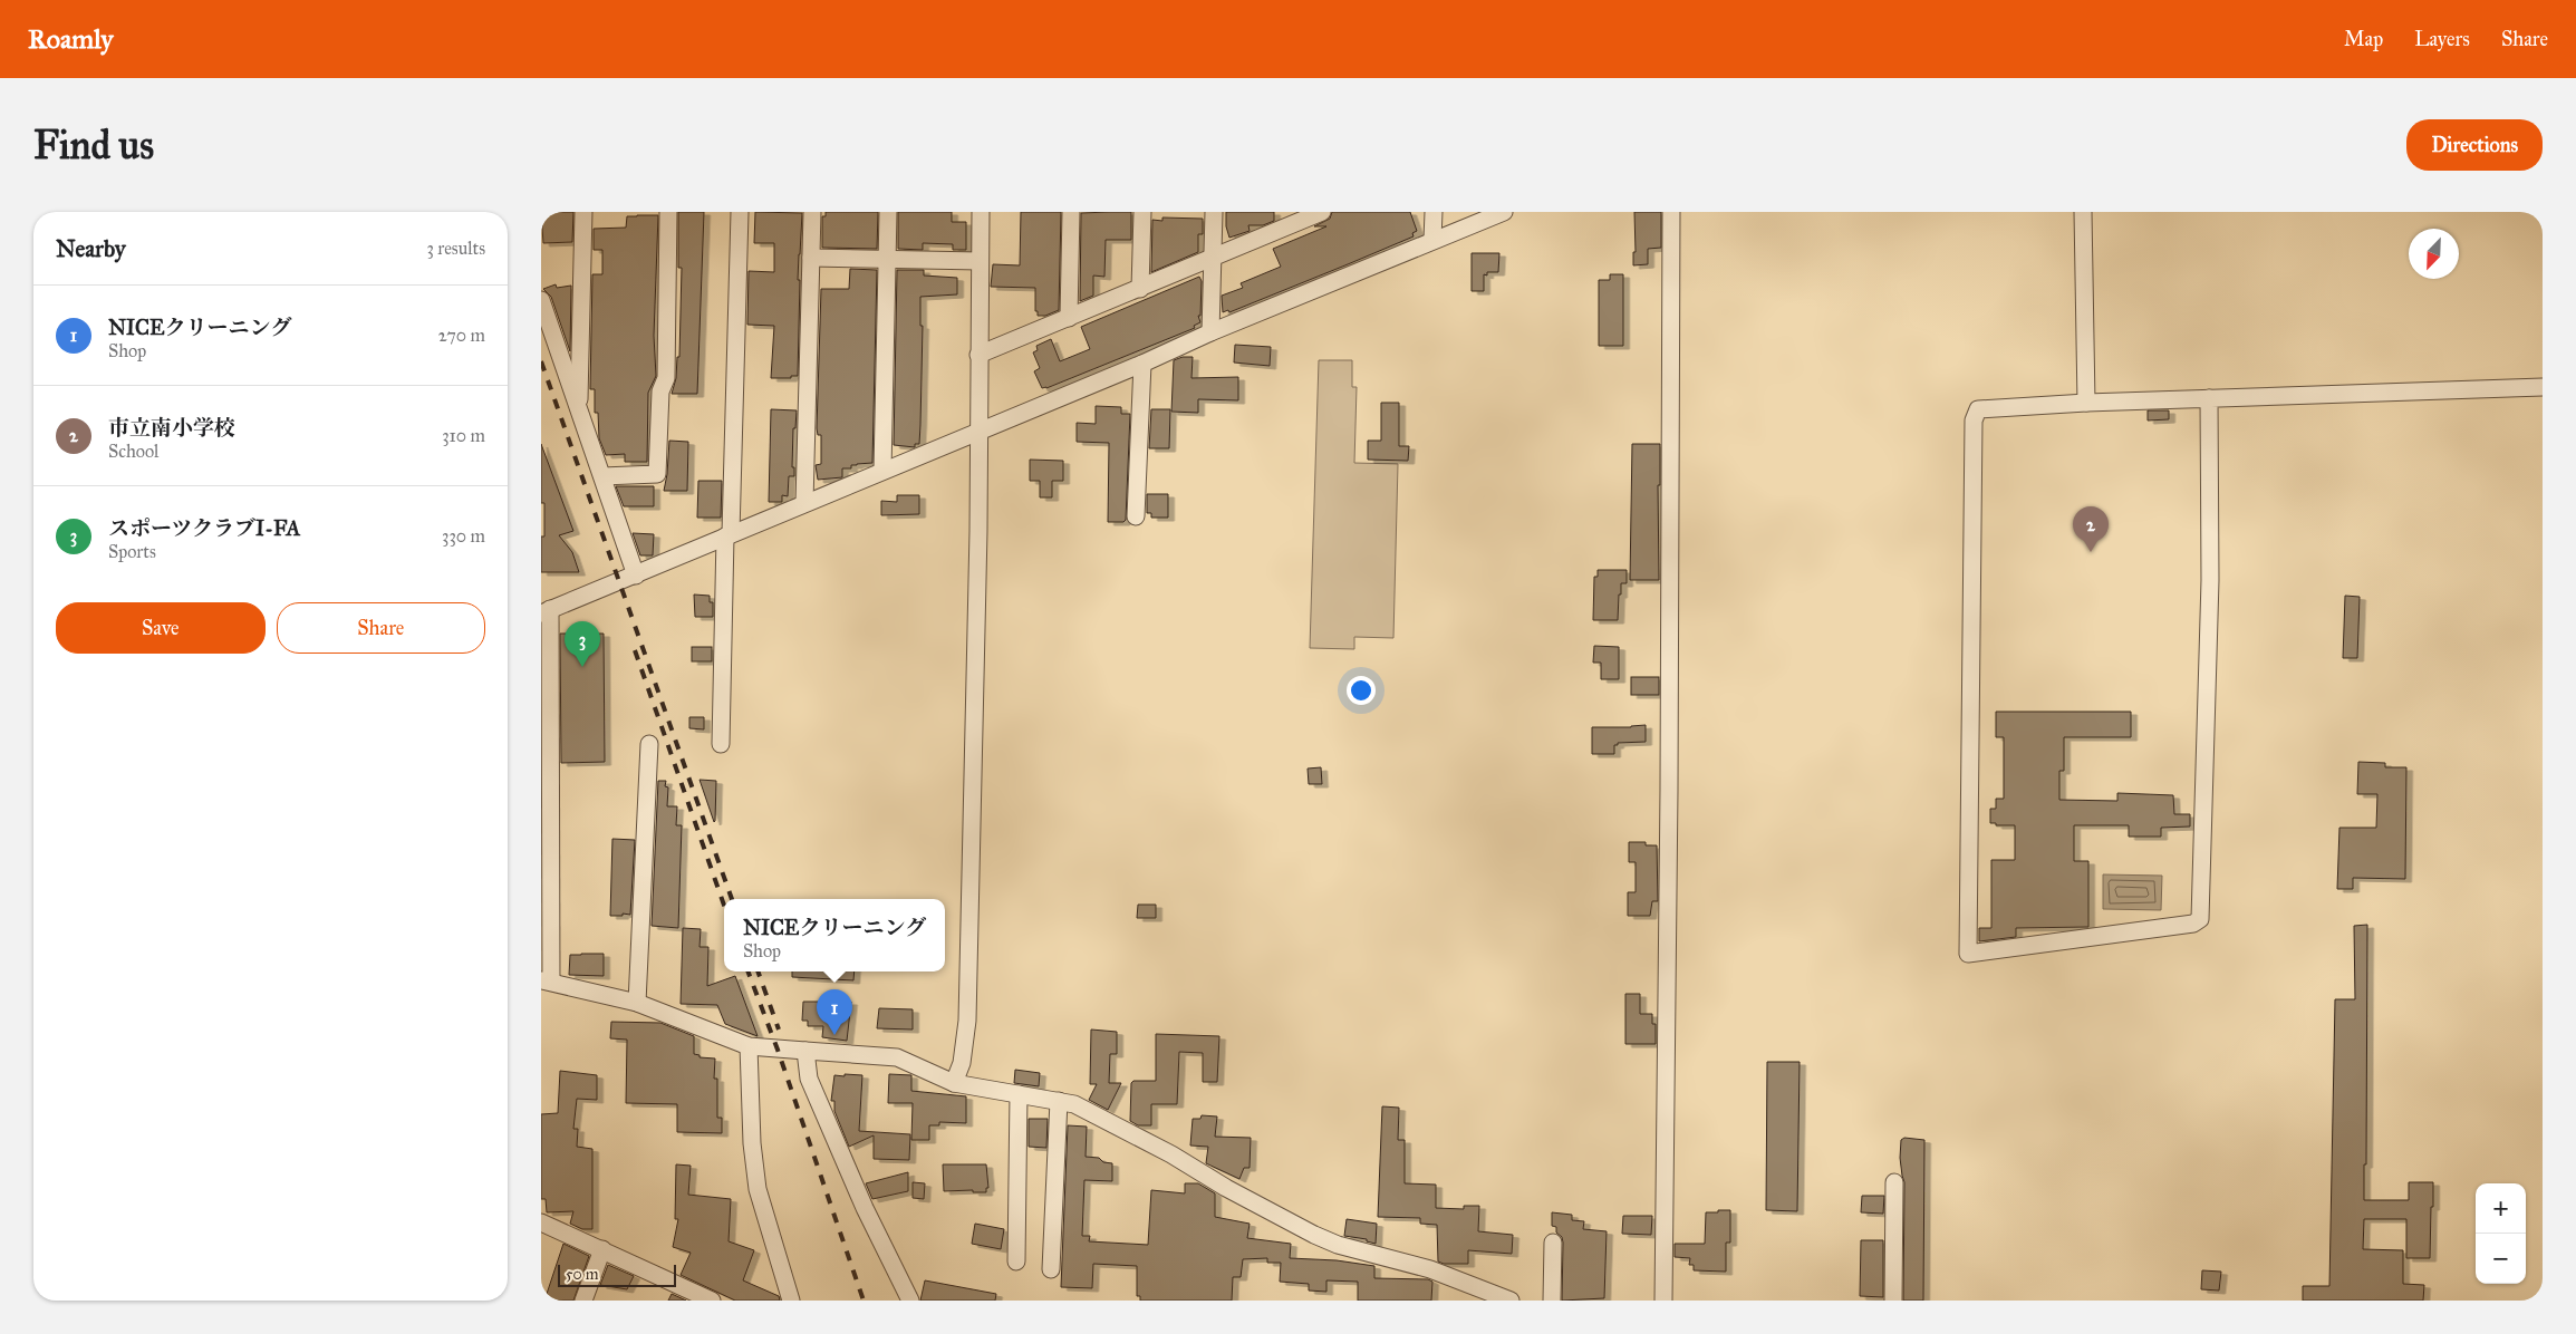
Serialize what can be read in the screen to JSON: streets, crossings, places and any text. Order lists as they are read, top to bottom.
{
  "scale_bar": "50 m",
  "north": "bottom left",
  "page": {
    "header": "Roamly",
    "nav": ["Map", "Layers", "Share"],
    "buttons": [
      "Directions",
      ["Save", "Share"]
    ],
    "title": "Find us",
    "heading": ["Nearby", "3 results"],
    "list": [
      {
        "mark": "1",
        "name": "NICEクリーニング",
        "note": "Shop",
        "value": "270 m"
      },
      {
        "mark": "2",
        "name": "市立南小学校",
        "note": "School",
        "value": "310 m"
      },
      {
        "mark": "3",
        "name": "スポーツクラブI-FA",
        "note": "Sports",
        "value": "330 m"
      }
    ],
    "pins": ["2", "3", "1"],
    "popup": ["NICEクリーニング", "Shop"],
    "map_buttons": ["+", "−"],
    "scale": "50 m"
  }
}
